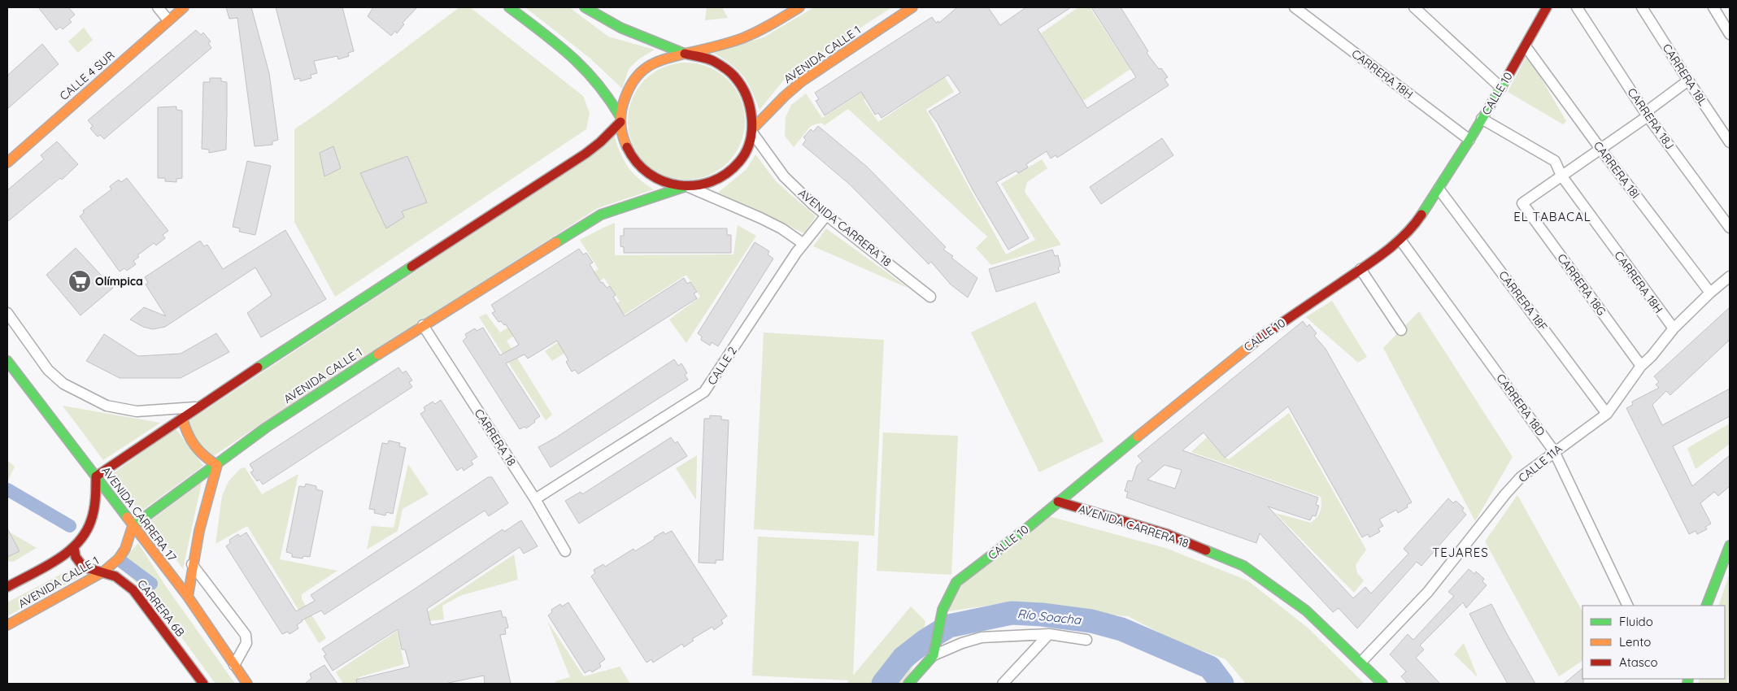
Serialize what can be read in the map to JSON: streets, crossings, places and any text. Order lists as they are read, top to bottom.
{
  "streets": {
    "main road": [
      "AVENIDA CALLE 1",
      "CALLE 4 SUR",
      "CALLE 10",
      "AVENIDA CARRERA 18",
      "AVENIDA CARRERA 17",
      "CARRERA 6B"
    ],
    "street": [
      "CARRERA 18H",
      "CARRERA 18L",
      "CARRERA 18J",
      "CARRERA 18I",
      "CARRERA 18G",
      "CARRERA 18F",
      "CALLE 2",
      "CARRERA 18D",
      "CARRERA 18",
      "CALLE 11A"
    ]
  },
  "crossings": [
    ["AVENIDA CALLE 1", "AVENIDA CARRERA 18"],
    ["AVENIDA CALLE 1", "CARRERA 18"],
    ["AVENIDA CALLE 1", "AVENIDA CARRERA 17"],
    ["AVENIDA CALLE 1", "CARRERA 6B"],
    ["CARRERA 18H", "CALLE 10"],
    ["CARRERA 18H", "CARRERA 18G"],
    ["CARRERA 18H", "CALLE 11A"],
    ["CALLE 10", "CARRERA 18I"],
    ["CALLE 10", "AVENIDA CARRERA 18"],
    ["CALLE 10", "CARRERA 18F"],
    ["CALLE 10", "CARRERA 18D"],
    ["CARRERA 18I", "CALLE 11A"],
    ["AVENIDA CARRERA 18", "CALLE 2"],
    ["AVENIDA CARRERA 18", "CALLE 11A"],
    ["CARRERA 18G", "CALLE 11A"],
    ["CARRERA 18F", "CALLE 11A"],
    ["CALLE 2", "CARRERA 18"],
    ["CARRERA 18D", "CALLE 11A"]
  ],
  "districts": ["EL TABACAL", "TEJARES"],
  "water": ["Río Soacha"],
  "places": {
    "supermarket": ["Olímpica"]
  },
  "legend": ["Fluido", "Lento", "Atasco"]
}
